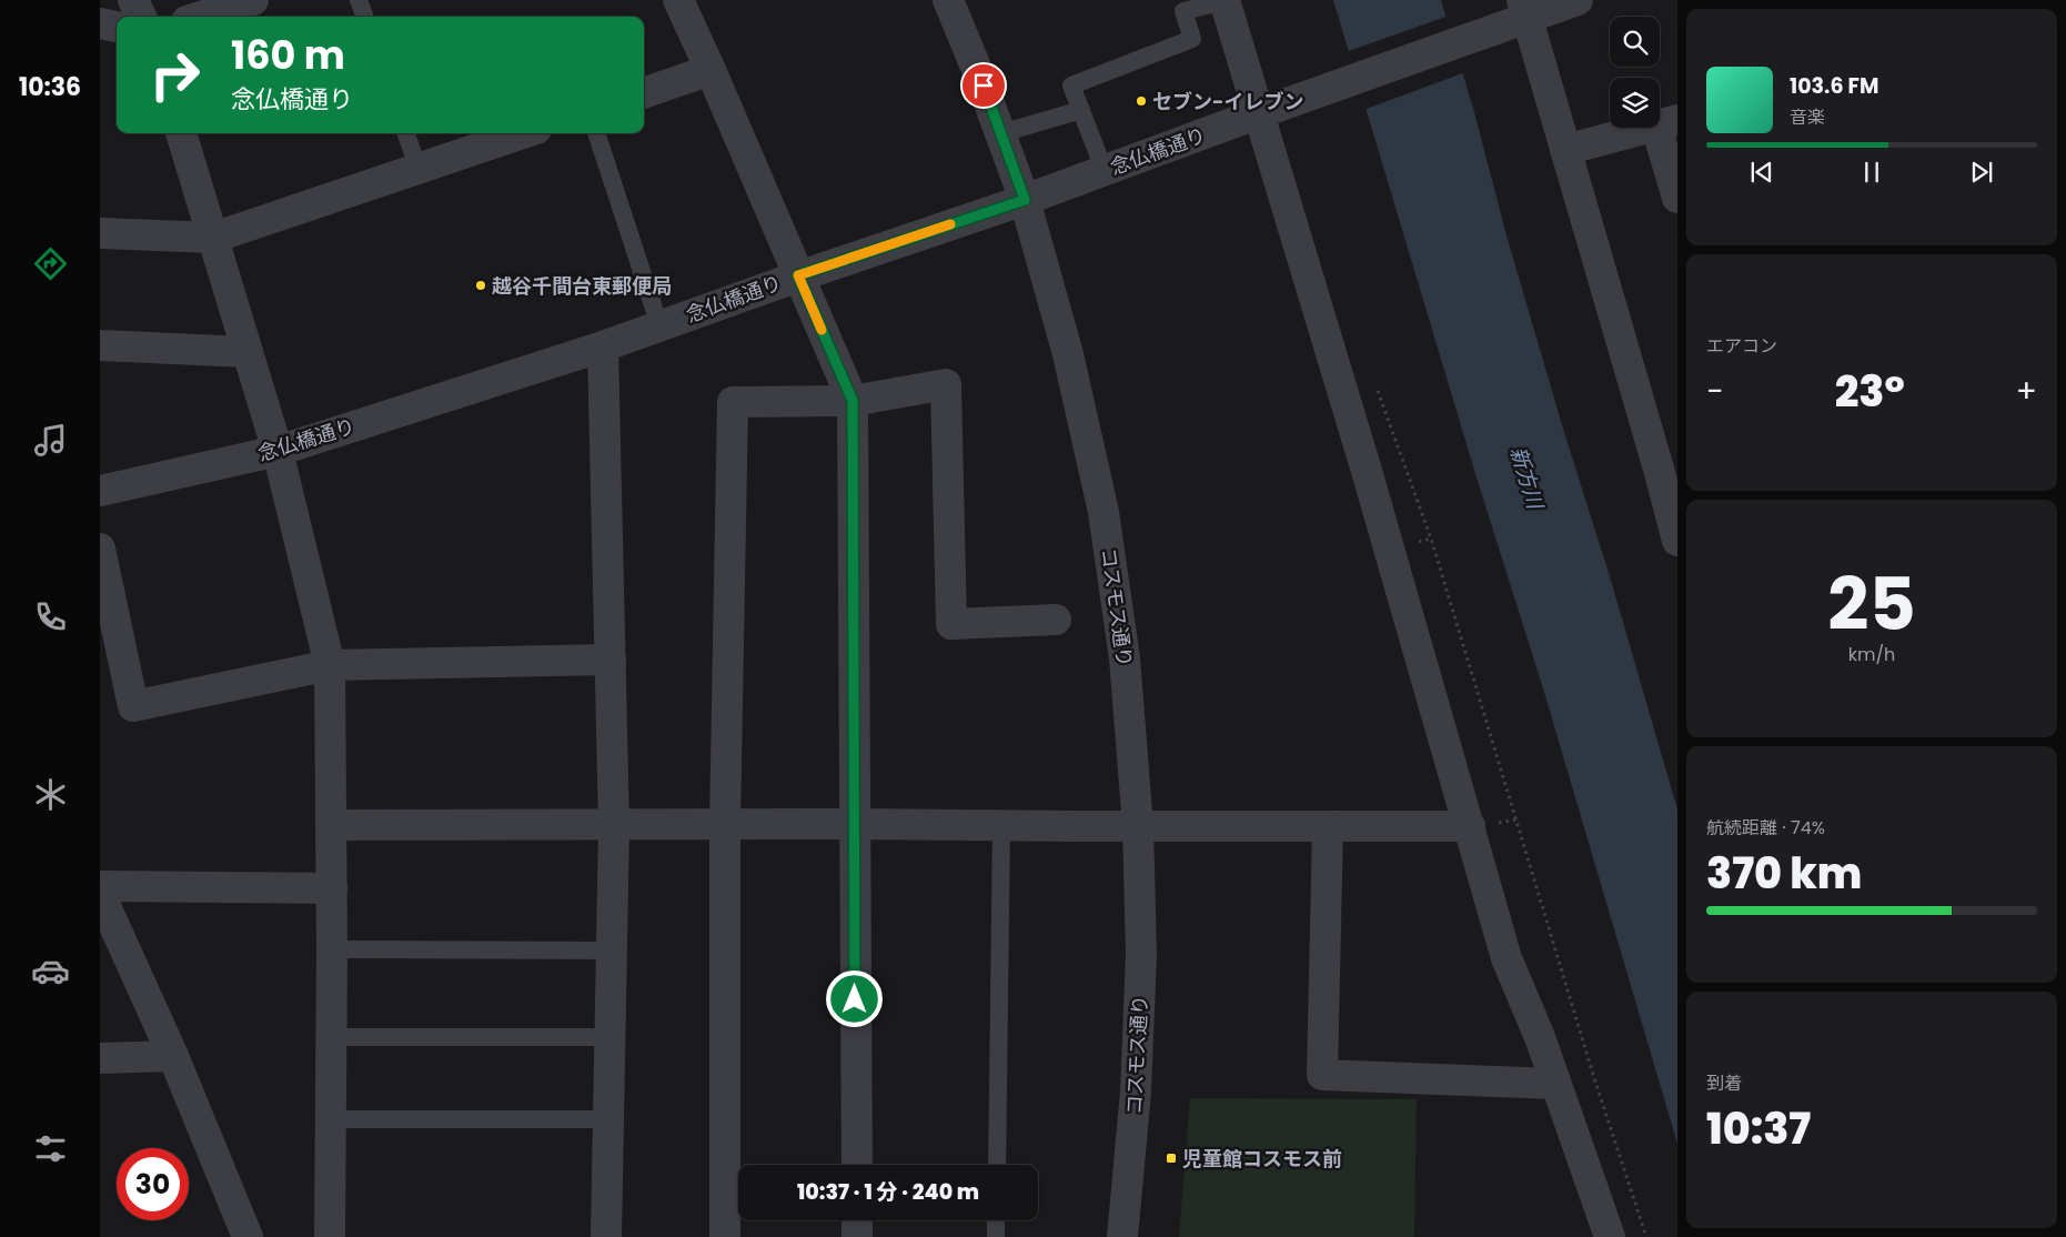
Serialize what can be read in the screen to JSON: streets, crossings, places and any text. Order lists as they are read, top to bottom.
{
  "streets": {
    "street": ["念仏橋通り", "コスモス通り"]
  },
  "crossings": [
    ["念仏橋通り", "コスモス通り"]
  ],
  "water": ["新方川"],
  "places": {
    "other": ["セブン-イレブン", "越谷千間台東郵便局"],
    "transit": ["児童館コスモス前"]
  },
  "page": {
    "tabs": "10:36",
    "turn": ["160 m", "念仏橋通り"],
    "song": ["103.6 FM", "音楽"],
    "tile": [
      "エアコン",
      ["25", "km/h"],
      ["航続距離 · 74%", "370 km"],
      ["到着", "10:37"]
    ],
    "heat": ["−", "23°", "+"],
    "limit": "30",
    "trip": "10:37 · 1 分 · 240 m"
  }
}
